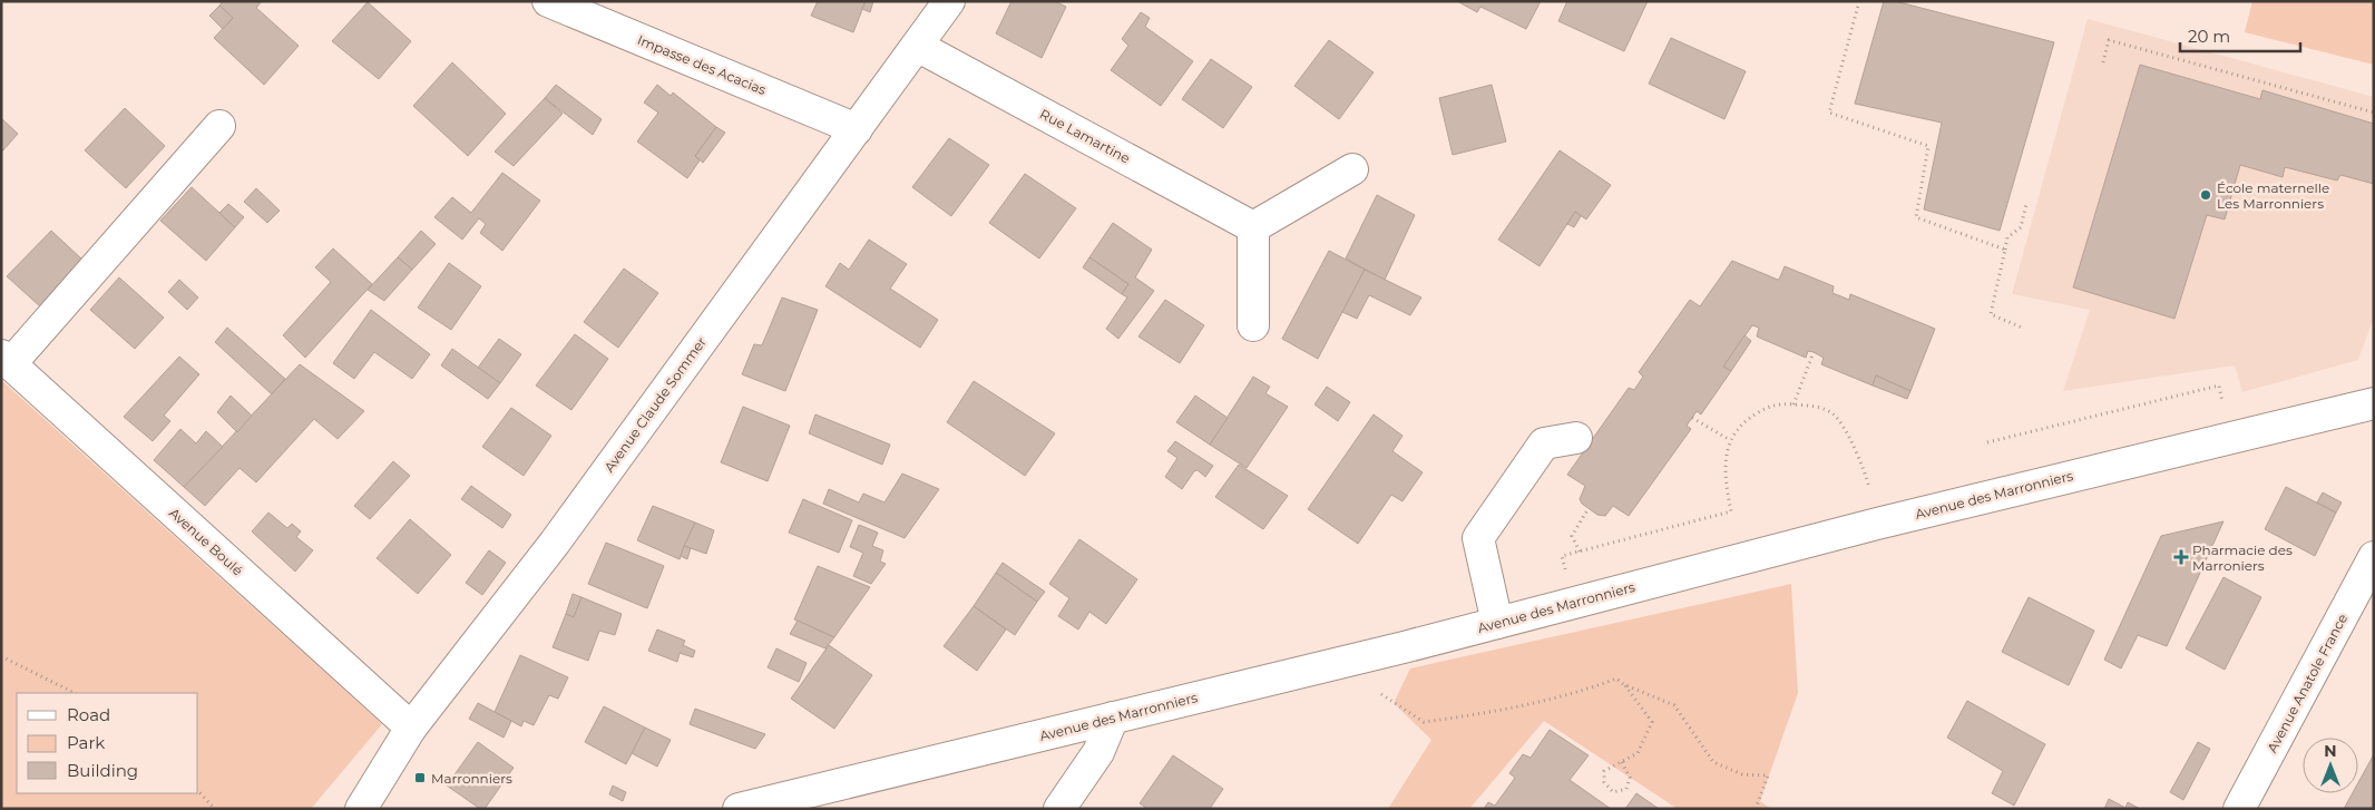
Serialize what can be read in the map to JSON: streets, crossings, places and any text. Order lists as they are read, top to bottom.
{
  "streets": {
    "street": [
      "Impasse des Acacias",
      "Rue Lamartine",
      "Avenue Claude Sommer",
      "Avenue des Marronniers",
      "Avenue Boulé",
      "Avenue Anatole France"
    ]
  },
  "crossings": [
    ["Impasse des Acacias", "Avenue Claude Sommer"],
    ["Rue Lamartine", "Avenue Claude Sommer"],
    ["Avenue Claude Sommer", "Avenue Boulé"]
  ],
  "places": {
    "other": ["École maternelle Les Marronniers"],
    "health": ["Pharmacie des Marroniers"],
    "transit": ["Marronniers"]
  },
  "legend": ["Road", "Park", "Building"],
  "scale_bar": "20 m",
  "north": "top"
}
